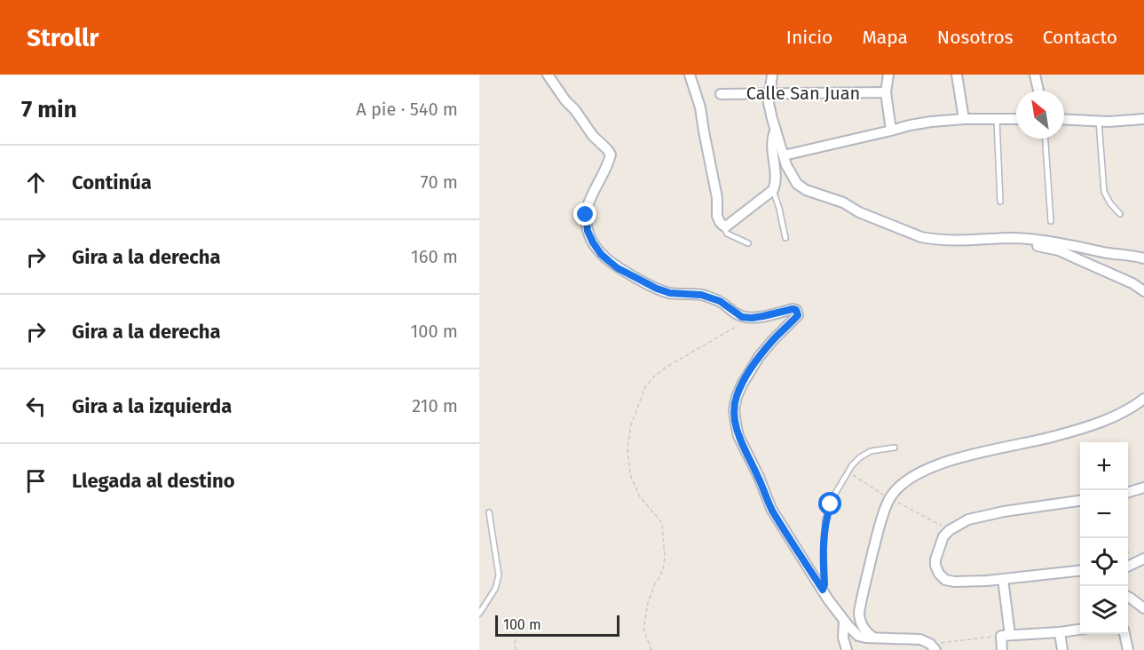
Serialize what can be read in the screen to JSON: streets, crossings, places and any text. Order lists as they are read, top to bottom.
{
  "streets": {
    "street": ["Calle San Juan"]
  },
  "scale_bar": "100 m",
  "north": "top left",
  "page": {
    "header": "Strollr",
    "nav": [
      "Inicio",
      "Mapa",
      "Nosotros",
      "Contacto"
    ],
    "heading": ["7 min", "A pie · 540 m"],
    "list": [
      ["Continúa", "70 m"],
      ["Gira a la derecha", "160 m"],
      ["Gira a la derecha", "100 m"],
      ["Gira a la izquierda", "210 m"],
      "Llegada al destino"
    ],
    "map_buttons": ["+", "−"],
    "scale": "100 m"
  }
}
